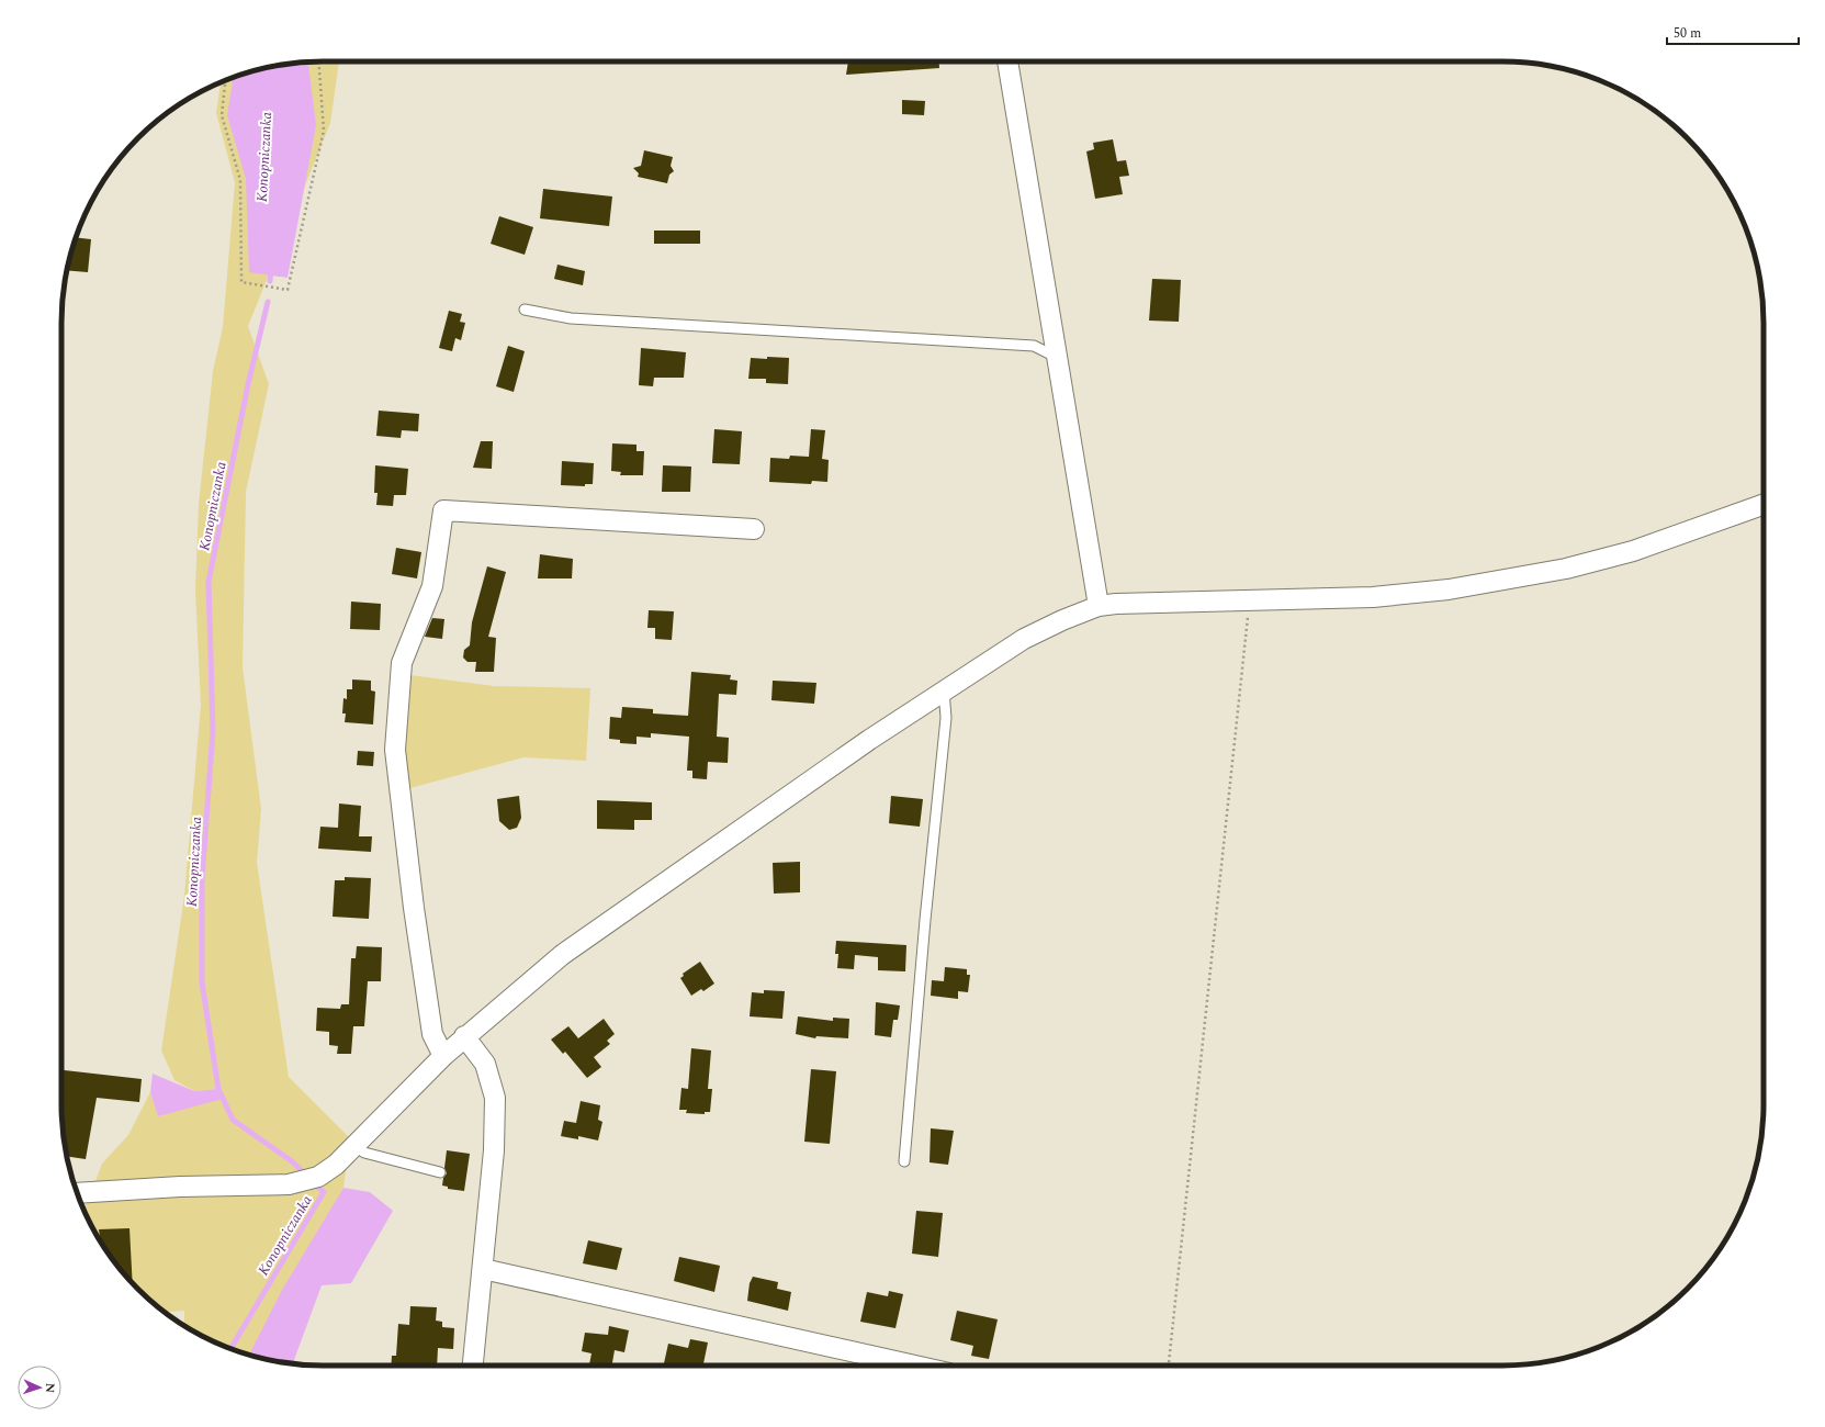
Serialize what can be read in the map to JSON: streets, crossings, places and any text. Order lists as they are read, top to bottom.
{
  "water": ["Konopniczanka"],
  "scale_bar": "50 m",
  "north": "right"
}
